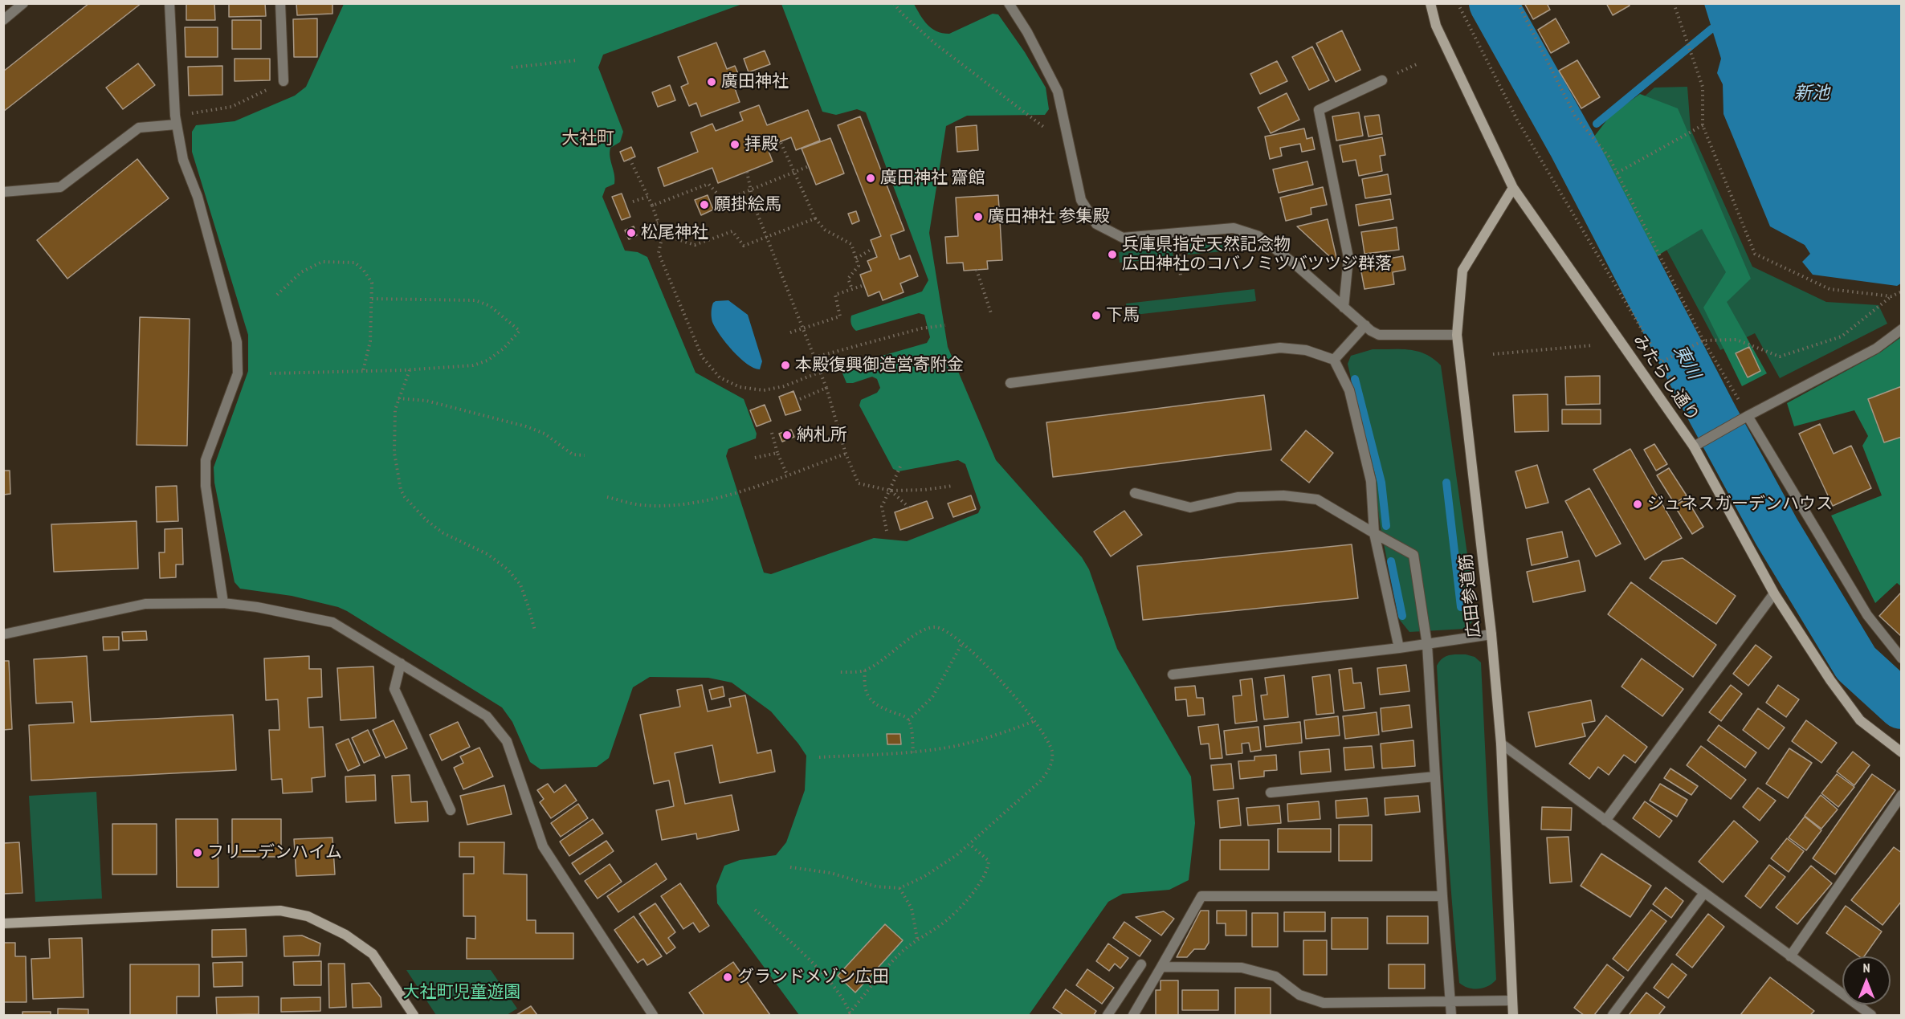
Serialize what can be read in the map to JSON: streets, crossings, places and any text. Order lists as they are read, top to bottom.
{
  "streets": {
    "street": ["みたらし通り", "広田参道筋"]
  },
  "crossings": [
    ["みたらし通り", "広田参道筋"]
  ],
  "districts": ["大社町"],
  "water": ["新池", "東川"],
  "parks": ["大社町児童遊園"],
  "places": [
    "廣田神社",
    "拝殿",
    "廣田神社 齋館",
    "願掛絵馬",
    "廣田神社 参集殿",
    "松尾神社",
    "兵庫県指定天然記念物 広田神社のコバノミツバツツジ群落",
    "下馬",
    "本殿復興御造営寄附金",
    "納札所",
    "ジュネスガーデンハウス",
    "フリーデンハイム",
    "グランドメゾン広田"
  ],
  "north": "top"
}
